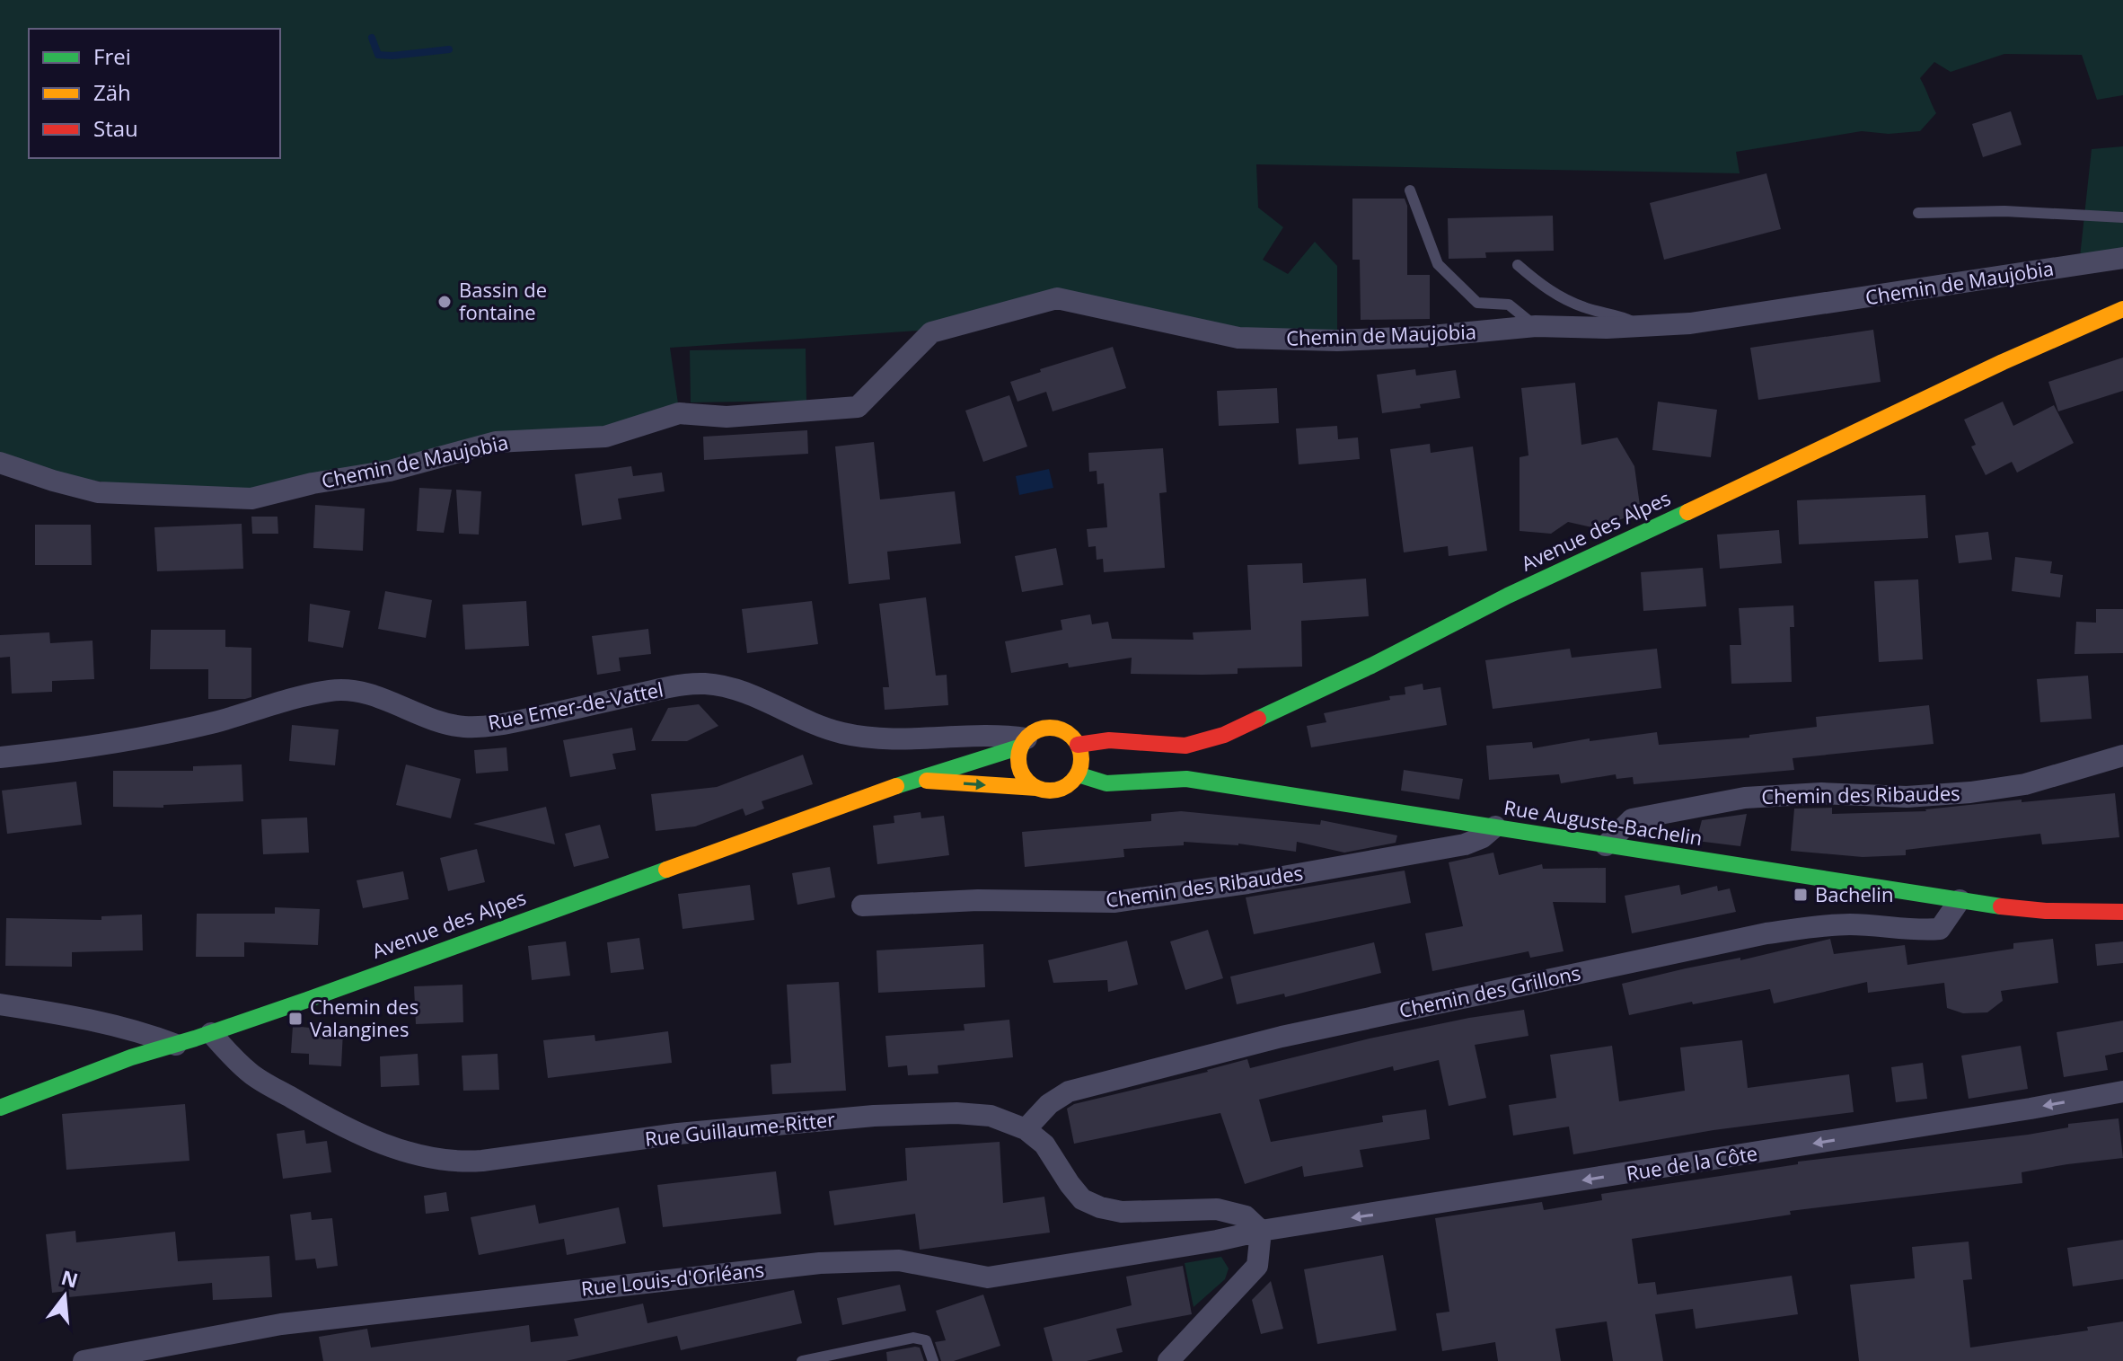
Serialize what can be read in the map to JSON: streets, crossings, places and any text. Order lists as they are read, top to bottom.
{
  "streets": {
    "main road": ["Avenue des Alpes", "Rue Auguste-Bachelin"],
    "street": [
      "Chemin de Maujobia",
      "Rue Emer-de-Vattel",
      "Chemin des Ribaudes",
      "Chemin des Grillons",
      "Rue Guillaume-Ritter",
      "Rue de la Côte",
      "Rue Louis-d'Orléans"
    ]
  },
  "crossings": [
    ["Avenue des Alpes", "Rue Emer-de-Vattel"],
    ["Avenue des Alpes", "Rue Auguste-Bachelin"],
    ["Avenue des Alpes", "Rue Guillaume-Ritter"],
    ["Rue Emer-de-Vattel", "Rue Auguste-Bachelin"],
    ["Chemin des Ribaudes", "Rue Auguste-Bachelin"],
    ["Rue Auguste-Bachelin", "Chemin des Grillons"],
    ["Chemin des Grillons", "Rue Guillaume-Ritter"],
    ["Rue Guillaume-Ritter", "Rue de la Côte"],
    ["Rue Guillaume-Ritter", "Rue Louis-d'Orléans"],
    ["Rue de la Côte", "Rue Louis-d'Orléans"]
  ],
  "one_way": ["Rue de la Côte"],
  "places": {
    "other": ["Bassin de fontaine"],
    "transit": ["Bachelin", "Chemin des Valangines"]
  },
  "legend": ["Frei", "Zäh", "Stau"],
  "north": "top"
}
